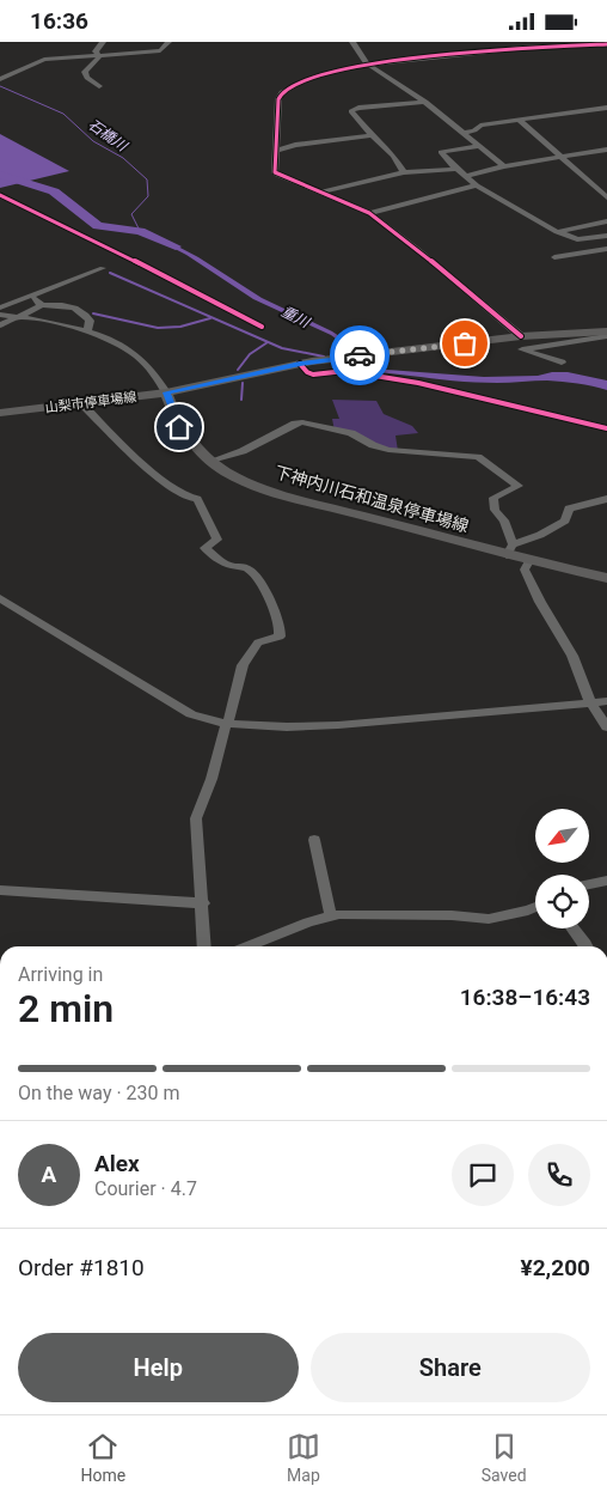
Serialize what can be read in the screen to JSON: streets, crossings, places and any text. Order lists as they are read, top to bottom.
{
  "streets": {
    "main road": ["山梨市停車場線", "下神内川石和温泉停車場線"]
  },
  "crossings": [
    ["山梨市停車場線", "下神内川石和温泉停車場線"]
  ],
  "water": ["石橋川", "重川"],
  "north": "bottom left",
  "page": {
    "status": "16:36",
    "heading": ["2 min", "Arriving in", "16:38–16:43"],
    "panel": [
      "Alex",
      "Courier · 4.7",
      "Order #1810",
      "¥2,200"
    ],
    "bar": "On the way · 230 m",
    "round": "A",
    "buttons": ["Help", "Share"],
    "tabs": ["Home", "Map", "Saved"]
  }
}
